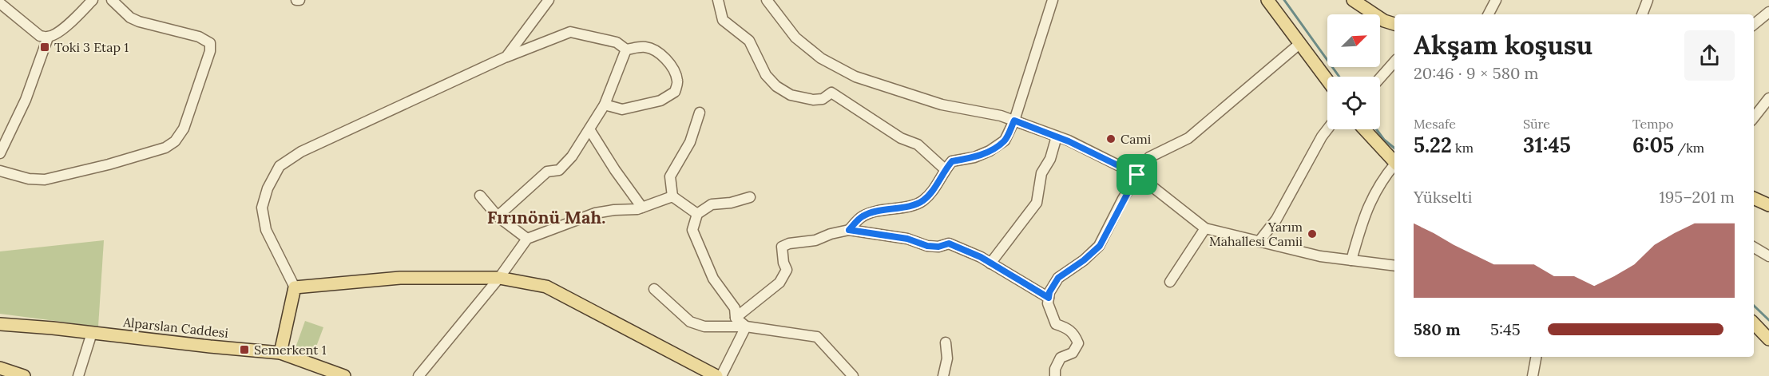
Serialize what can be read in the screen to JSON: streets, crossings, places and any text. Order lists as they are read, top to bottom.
{
  "streets": {
    "main road": ["Alparslan Caddesi"]
  },
  "districts": ["Fırınönü Mah."],
  "places": {
    "transit": ["Toki 3 Etap 1", "Semerkent 1"],
    "other": ["Cami", "Yarım Mahallesi Camii"]
  },
  "north": "top right",
  "page": {
    "heading": ["Akşam koşusu", "20:46 · 9 × 580 m"],
    "stats": [
      ["Mesafe", "5.22 km"],
      ["Süre", "31:45"],
      ["Tempo", "6:05 /km"]
    ],
    "chart": ["Yükselti", "195–201 m"],
    "list": [
      {
        "name": "580 m",
        "note": "5:45"
      }
    ]
  }
}
